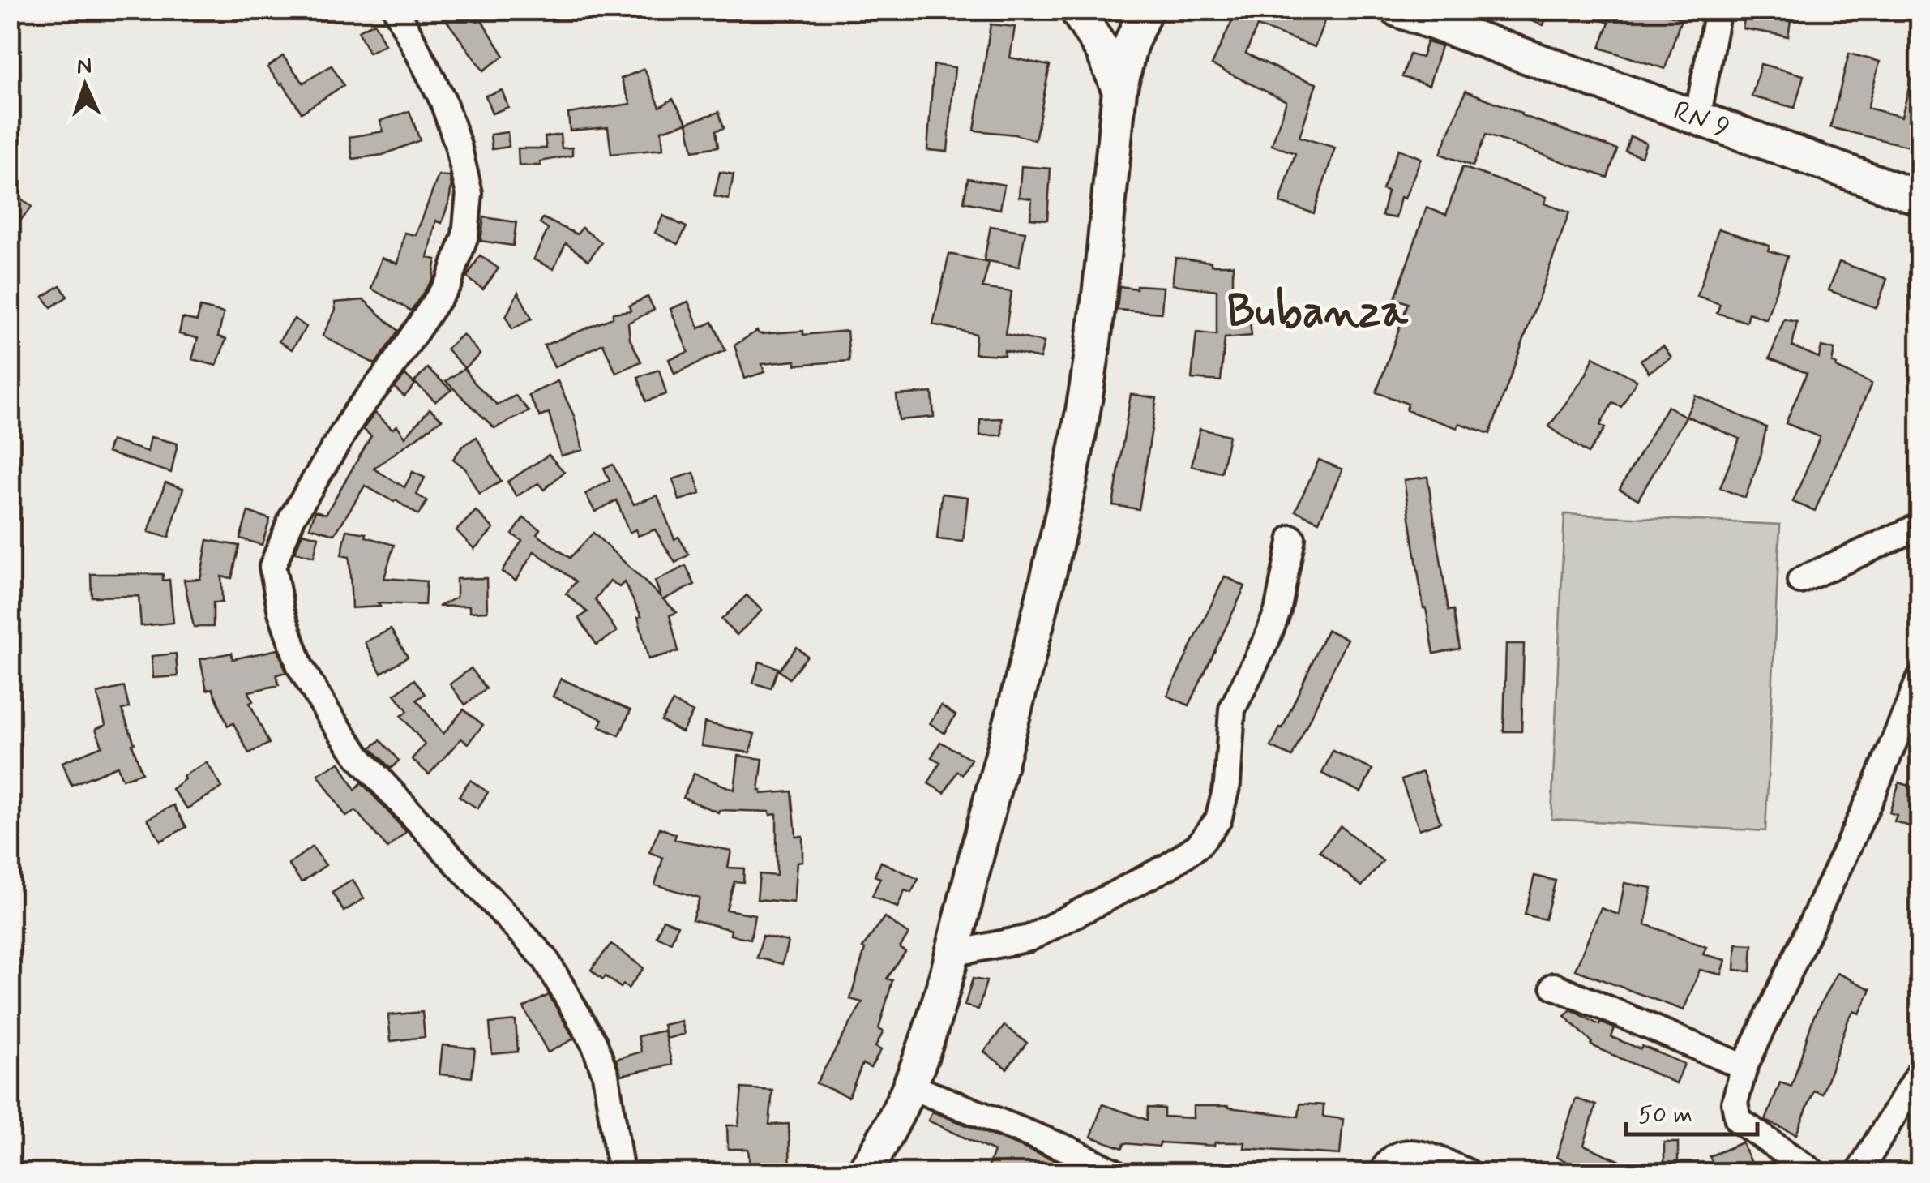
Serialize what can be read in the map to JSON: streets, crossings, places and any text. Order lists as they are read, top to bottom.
{
  "streets": {
    "main road": ["RN 9"]
  },
  "districts": ["Bubanza"],
  "scale_bar": "50 m",
  "north": "top"
}
